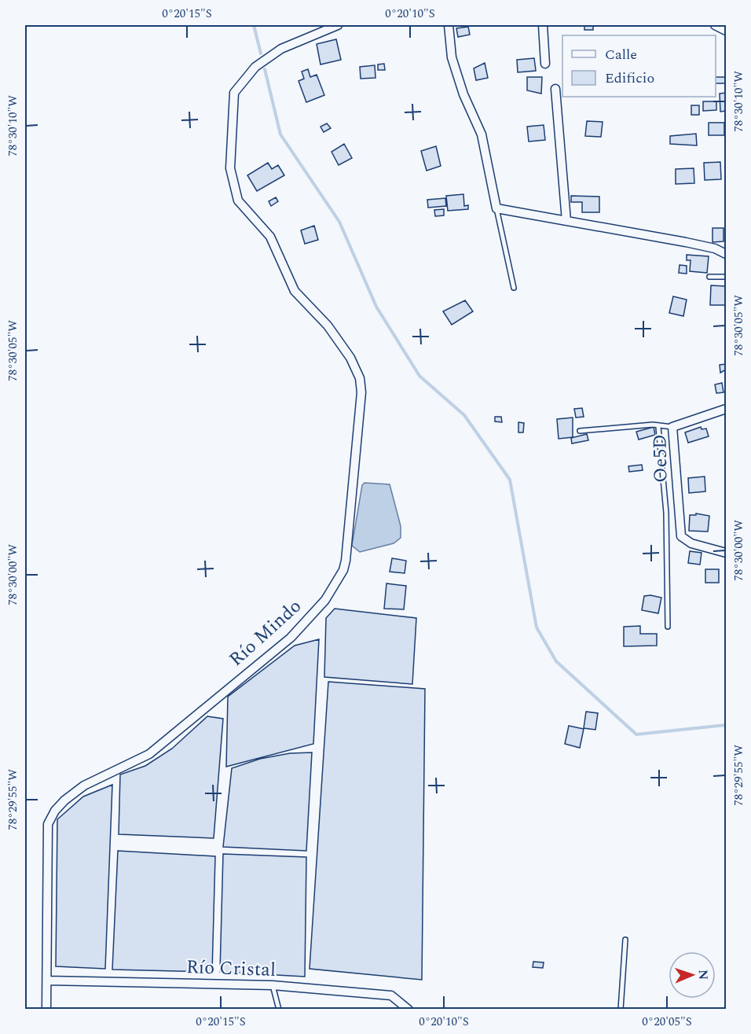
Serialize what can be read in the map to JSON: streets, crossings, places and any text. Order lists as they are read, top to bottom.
{
  "streets": {
    "street": ["Oe5D", "Río Mindo", "Río Cristal"]
  },
  "crossings": [
    ["Río Mindo", "Río Cristal"]
  ],
  "legend": ["Calle", "Edificio"],
  "north": "right",
  "coordinates": [
    "0°20'15\"S",
    "0°20'10\"S",
    "78°30'10\"W",
    "78°30'05\"W",
    "78°30'00\"W",
    "78°29'55\"W",
    "0°20'05\"S"
  ]
}
